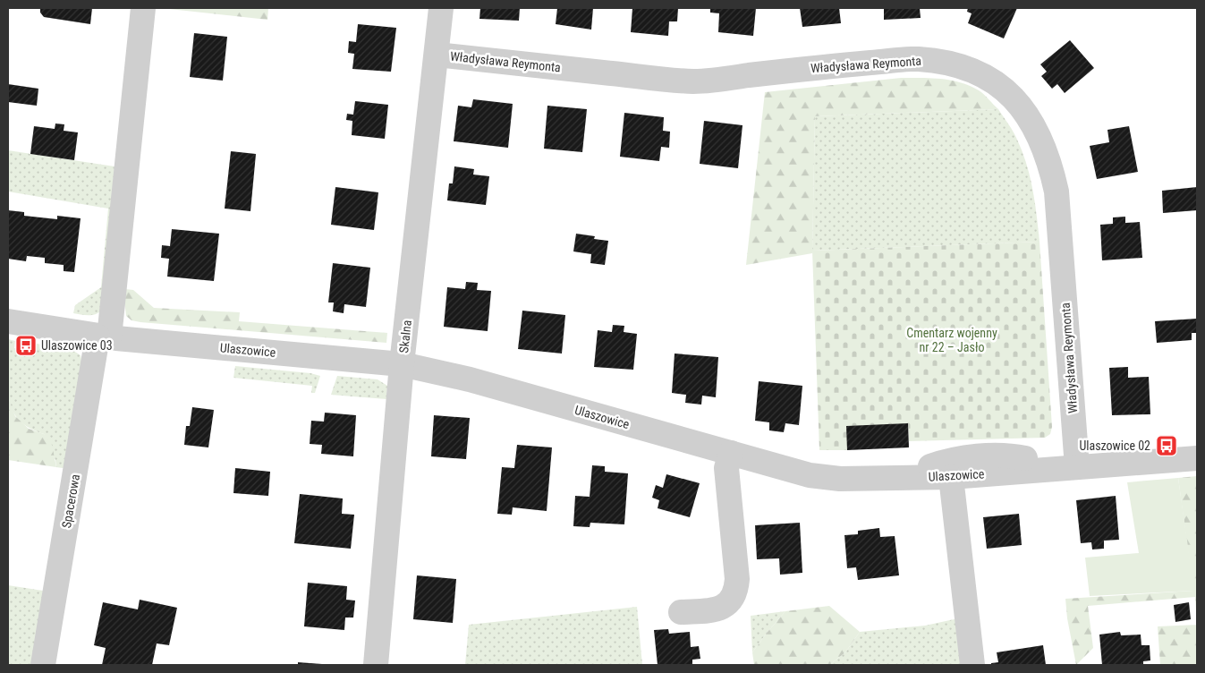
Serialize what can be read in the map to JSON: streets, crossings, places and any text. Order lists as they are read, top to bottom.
{
  "streets": {
    "street": [
      "Władysława Reymonta",
      "Skalna",
      "Ulaszowice",
      "Spacerowa"
    ]
  },
  "crossings": [
    ["Władysława Reymonta", "Skalna"],
    ["Władysława Reymonta", "Ulaszowice"],
    ["Skalna", "Ulaszowice"],
    ["Ulaszowice", "Spacerowa"]
  ],
  "parks": ["Cmentarz wojenny nr 22 – Jasło"],
  "places": {
    "bus stop": ["Ulaszowice 03", "Ulaszowice 02"]
  }
}
